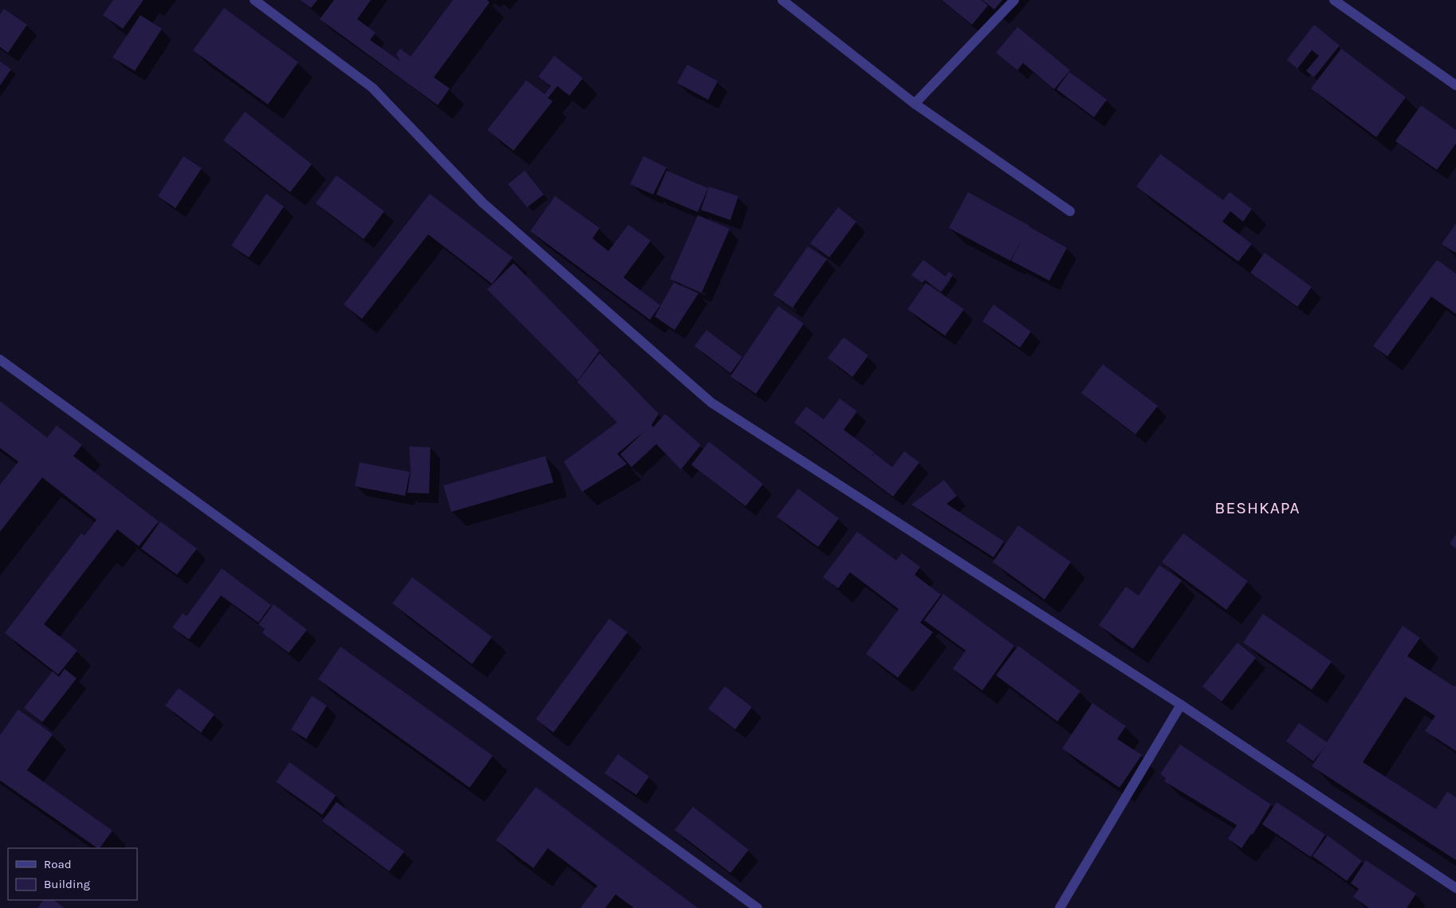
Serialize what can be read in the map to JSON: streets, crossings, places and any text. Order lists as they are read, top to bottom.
{
  "districts": ["BESHKAPA"],
  "legend": ["Road", "Building"]
}
